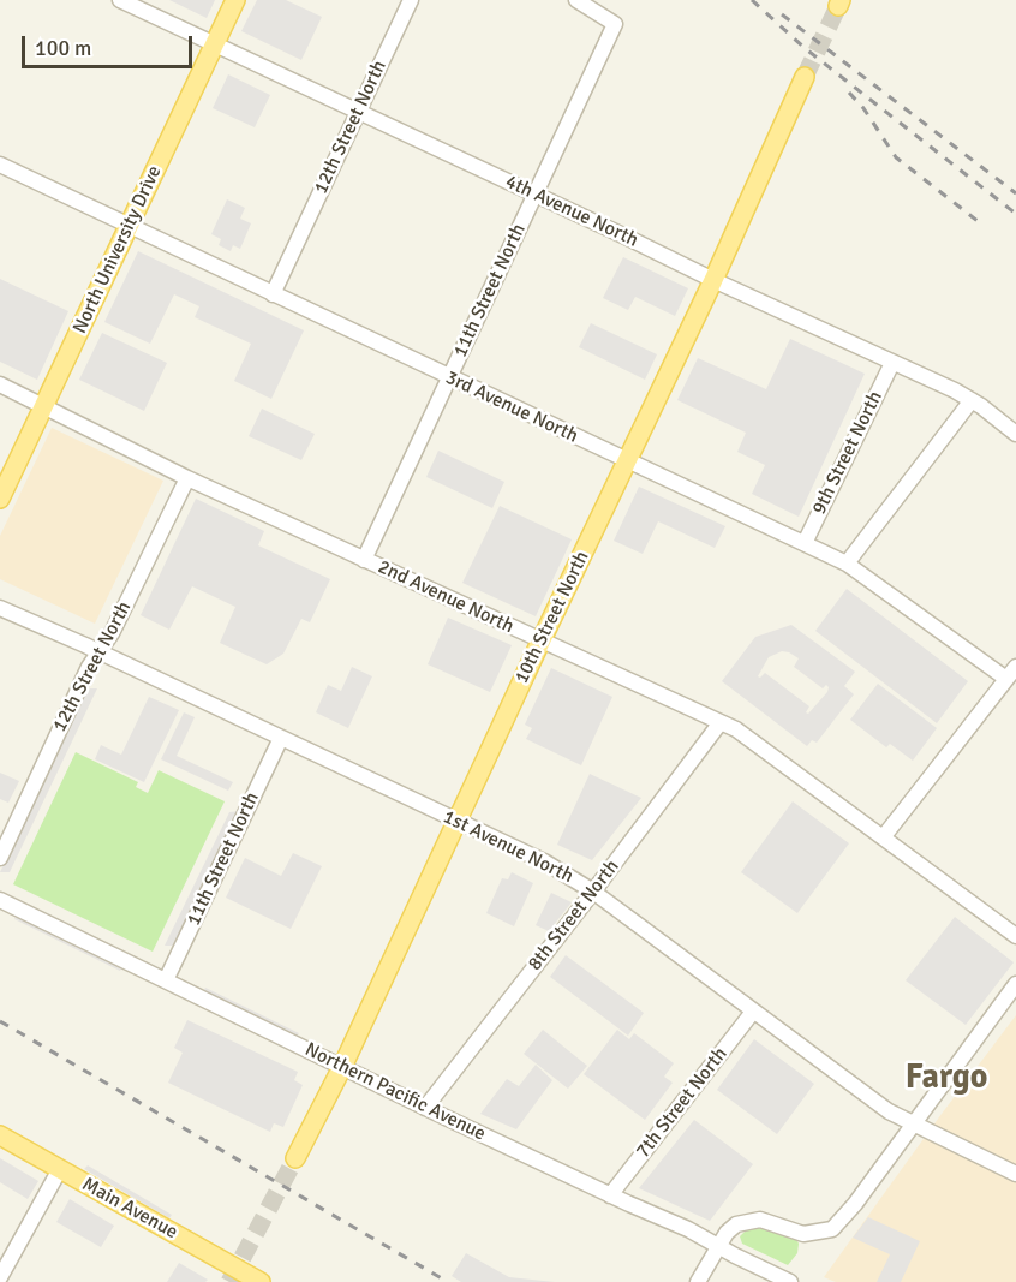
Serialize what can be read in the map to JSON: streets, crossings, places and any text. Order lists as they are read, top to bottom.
{
  "streets": {
    "main road": ["North University Drive", "10th Street North", "Main Avenue"],
    "street": [
      "12th Street North",
      "4th Avenue North",
      "11th Street North",
      "3rd Avenue North",
      "9th Street North",
      "2nd Avenue North",
      "1st Avenue North",
      "8th Street North",
      "Northern Pacific Avenue",
      "7th Street North"
    ]
  },
  "crossings": [
    ["12th Street North", "4th Avenue North"],
    ["12th Street North", "3rd Avenue North"],
    ["12th Street North", "2nd Avenue North"],
    ["12th Street North", "1st Avenue North"],
    ["4th Avenue North", "North University Drive"],
    ["4th Avenue North", "11th Street North"],
    ["4th Avenue North", "9th Street North"],
    ["4th Avenue North", "10th Street North"],
    ["North University Drive", "3rd Avenue North"],
    ["North University Drive", "2nd Avenue North"],
    ["11th Street North", "3rd Avenue North"],
    ["11th Street North", "2nd Avenue North"],
    ["11th Street North", "1st Avenue North"],
    ["11th Street North", "Northern Pacific Avenue"],
    ["3rd Avenue North", "9th Street North"],
    ["3rd Avenue North", "10th Street North"],
    ["2nd Avenue North", "10th Street North"],
    ["2nd Avenue North", "8th Street North"],
    ["10th Street North", "1st Avenue North"],
    ["10th Street North", "Northern Pacific Avenue"],
    ["1st Avenue North", "8th Street North"],
    ["1st Avenue North", "7th Street North"],
    ["8th Street North", "Northern Pacific Avenue"],
    ["Northern Pacific Avenue", "7th Street North"]
  ],
  "districts": ["Fargo"],
  "scale_bar": "100 m"
}
